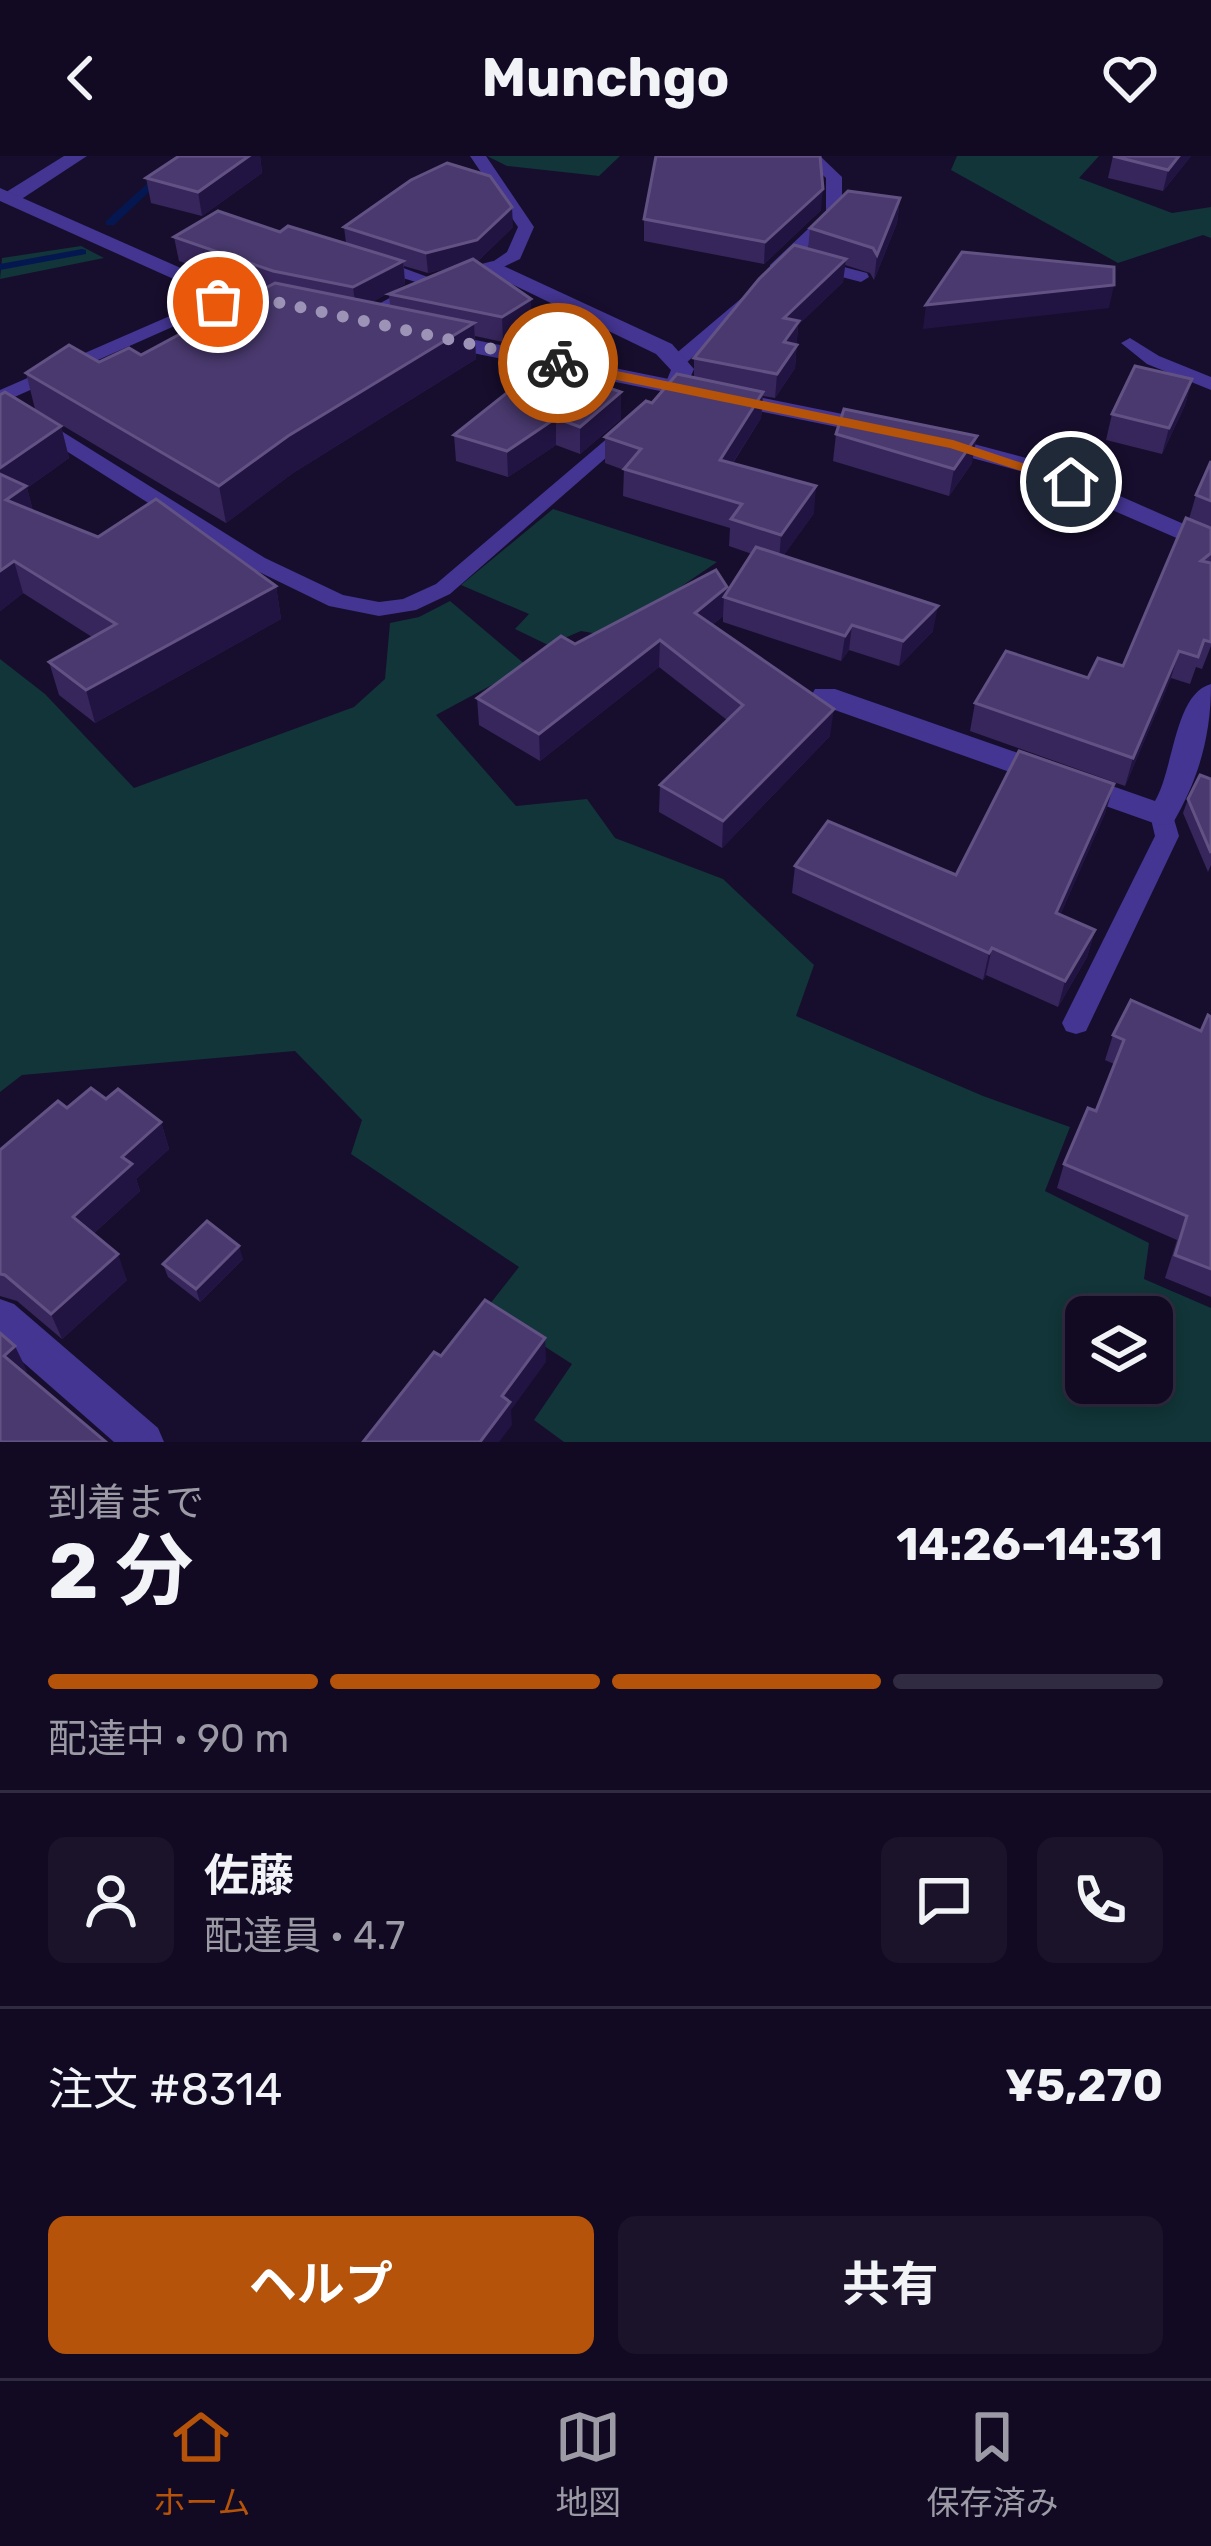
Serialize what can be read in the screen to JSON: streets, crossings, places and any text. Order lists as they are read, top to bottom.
{
  "page": {
    "header": "Munchgo",
    "heading": ["2 分", "到着まで", "14:26–14:31"],
    "panel": [
      "佐藤",
      "配達員 · 4.7",
      "注文 #8314",
      "¥5,270"
    ],
    "bar": "配達中 · 90 m",
    "buttons": ["ヘルプ", "共有"],
    "tabs": ["ホーム", "地図", "保存済み"]
  }
}
